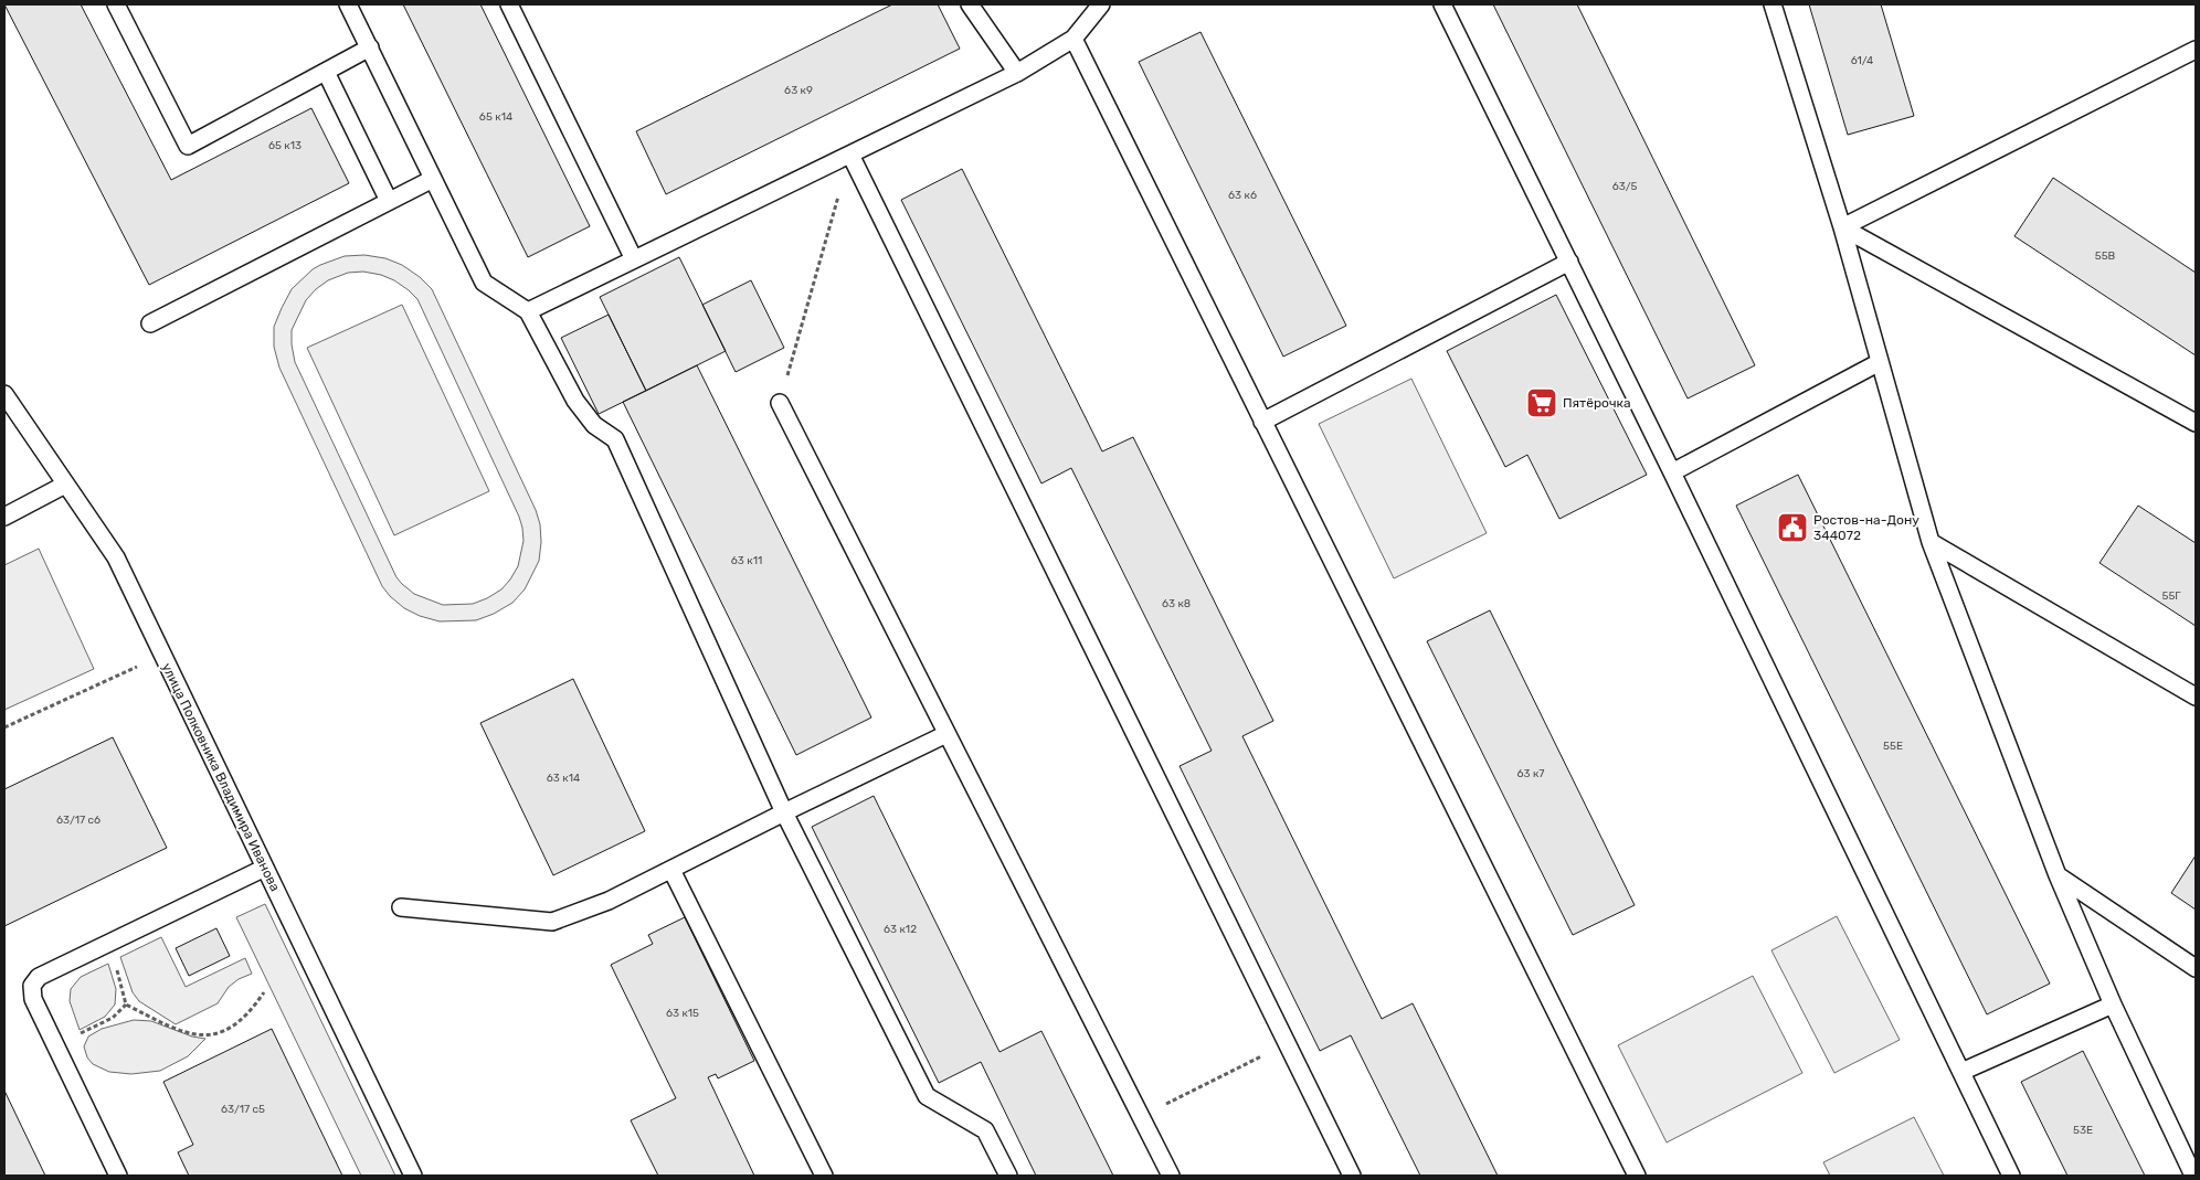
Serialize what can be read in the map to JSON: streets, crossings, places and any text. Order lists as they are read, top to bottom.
{
  "streets": {
    "lane": ["улица Полковника Владимира Иванова"]
  },
  "places": {
    "supermarket": ["Пятёрочка"],
    "public building": ["Ростов-на-Дону 344072"]
  },
  "house_numbers": [
    "61/4",
    "63 к9",
    "65 к14",
    "65 к13",
    "63/5",
    "63 к6",
    "55В",
    "63 к11",
    "55Г",
    "63 к8",
    "55Е",
    "63 к7",
    "63 к14",
    "63/17 с6",
    "63 к12",
    "63 к15",
    "63/17 с5",
    "53Е"
  ]
}
